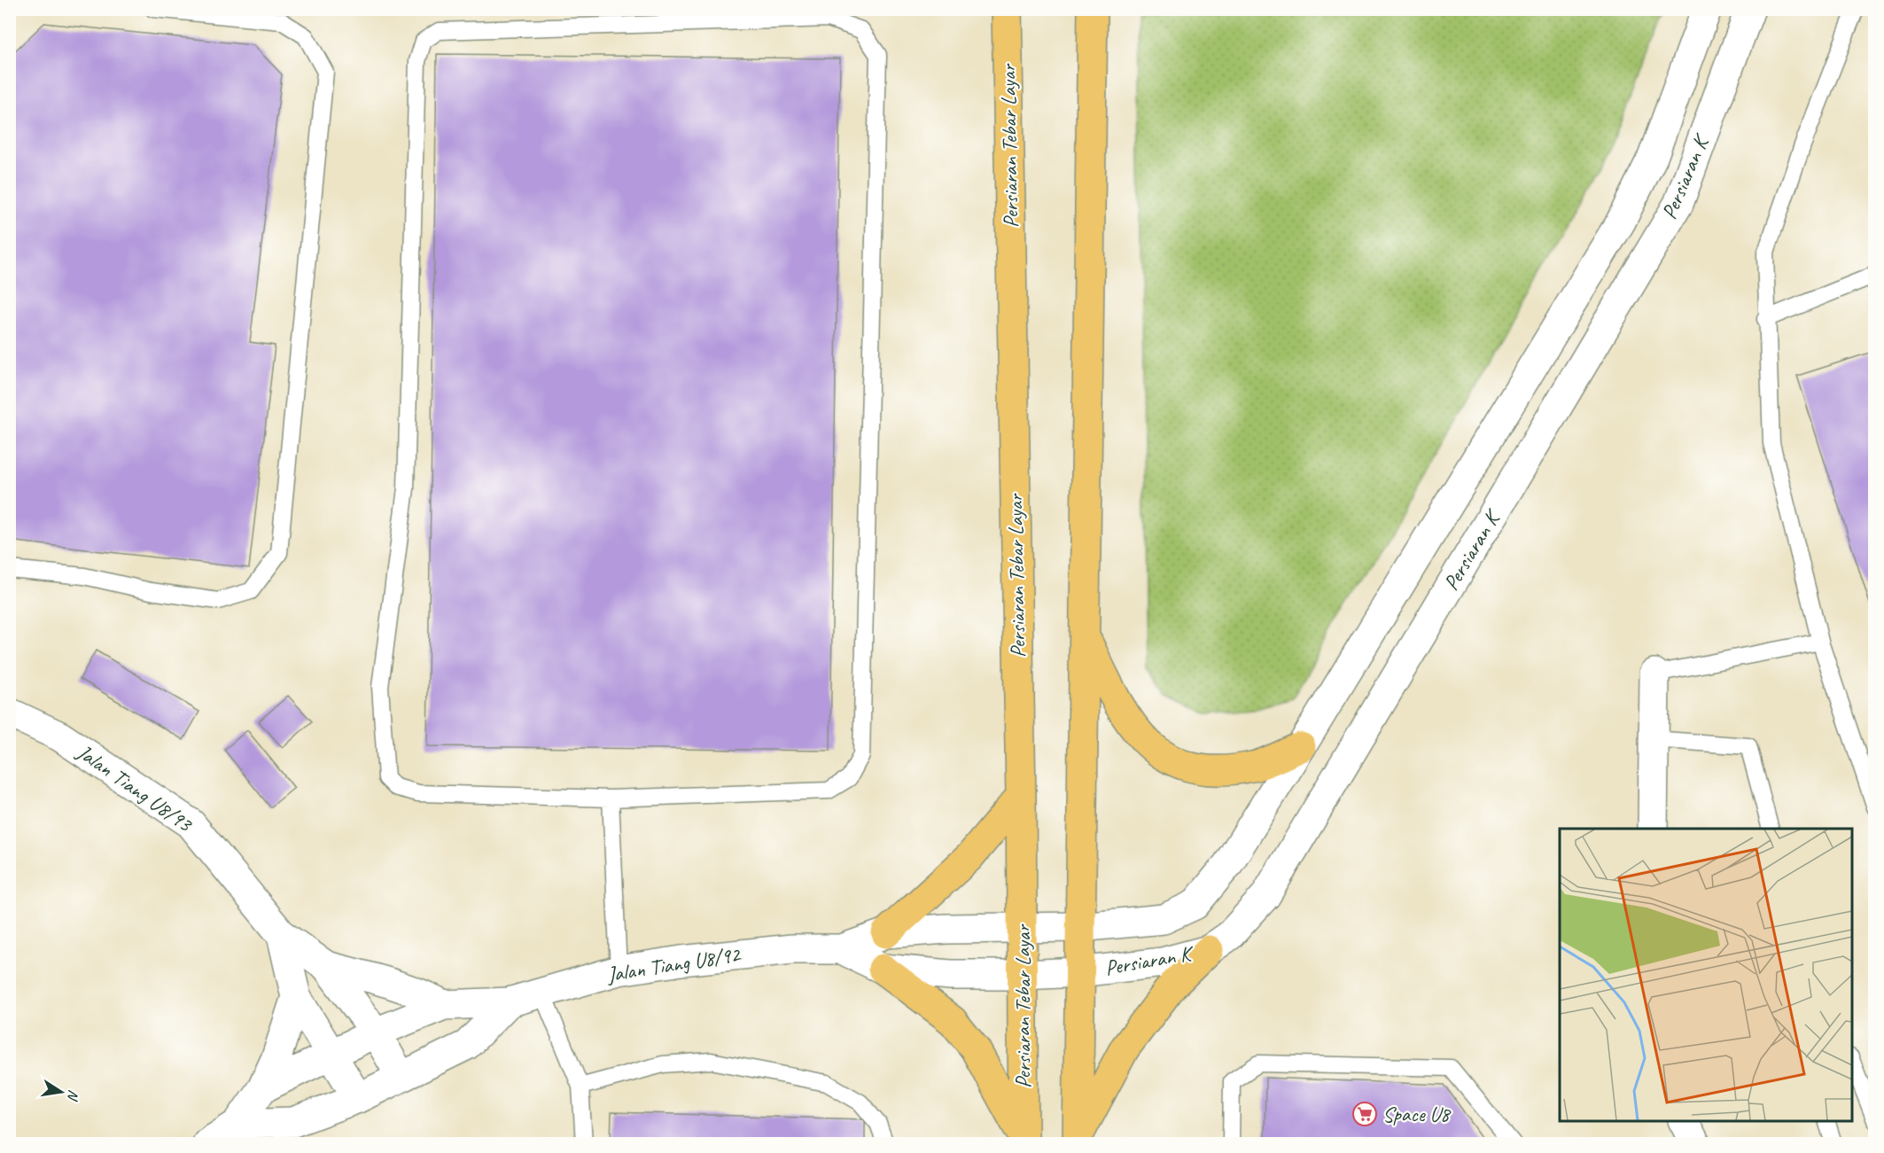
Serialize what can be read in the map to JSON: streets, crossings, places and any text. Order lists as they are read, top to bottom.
{
  "streets": {
    "main road": ["Persiaran Tebar Layar"],
    "street": ["Persiaran K", "Jalan Tiang U8/93", "Jalan Tiang U8/92"]
  },
  "crossings": [
    ["Persiaran Tebar Layar", "Persiaran K"],
    ["Persiaran K", "Jalan Tiang U8/92"],
    ["Jalan Tiang U8/93", "Jalan Tiang U8/92"]
  ],
  "places": {
    "supermarket": ["Space U8"]
  },
  "north": "right"
}
